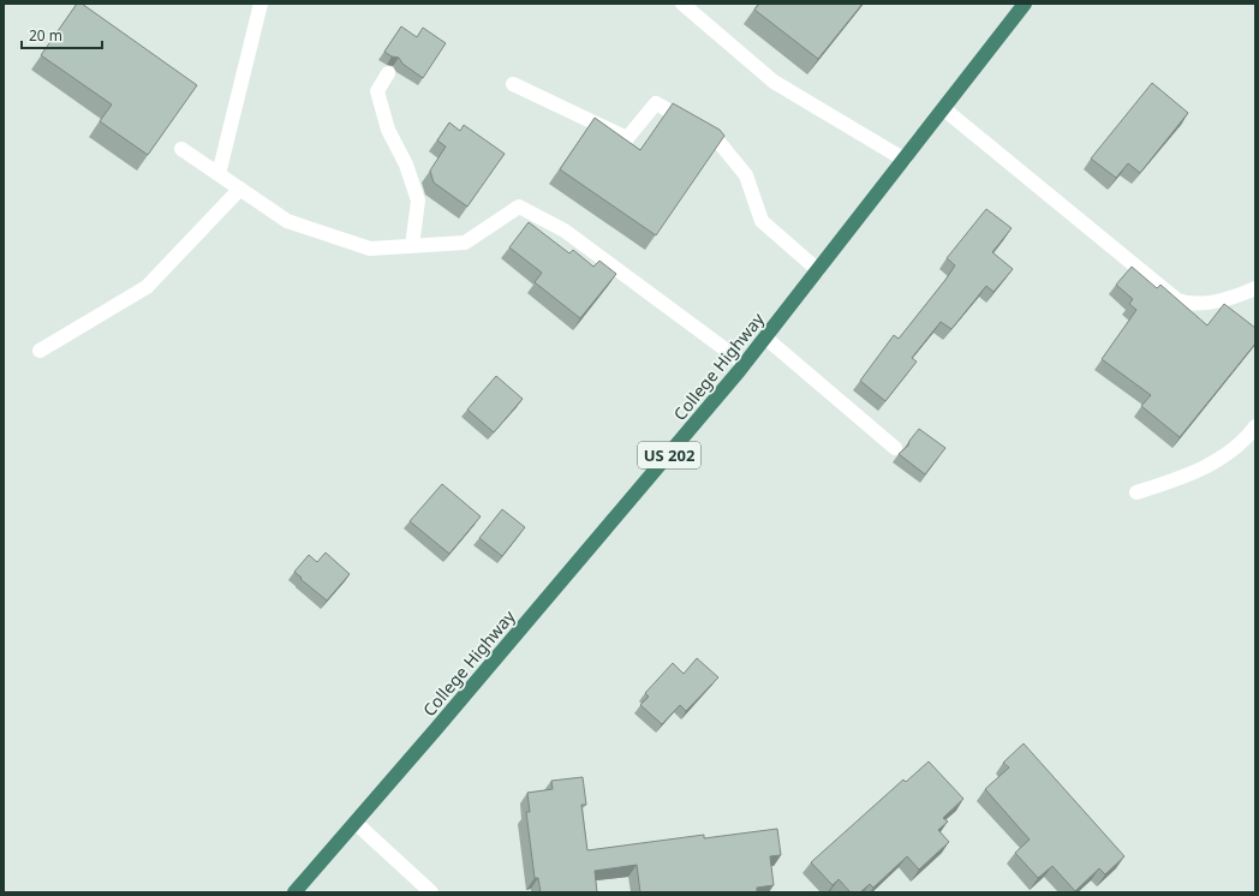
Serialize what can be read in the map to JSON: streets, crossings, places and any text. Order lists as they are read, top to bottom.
{
  "streets": {
    "highway": ["College Highway", "US 202"]
  },
  "scale_bar": "20 m"
}
